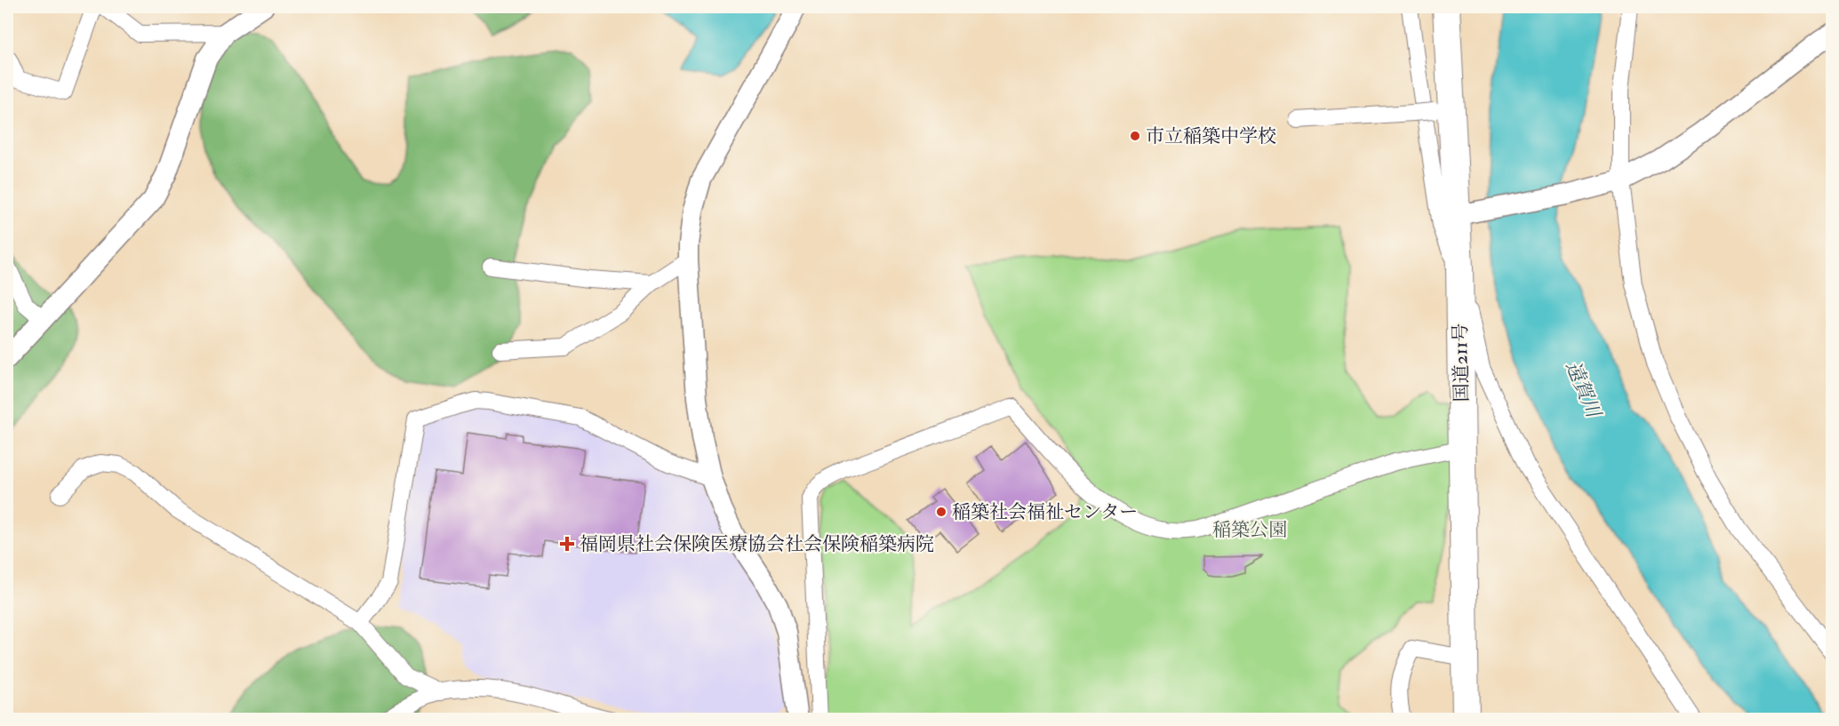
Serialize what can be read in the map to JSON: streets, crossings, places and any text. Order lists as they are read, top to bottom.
{
  "streets": {
    "highway": ["国道211号"]
  },
  "water": ["遠賀川"],
  "parks": ["稲築公園"],
  "places": {
    "other": ["市立稲築中学校", "稲築社会福祉センター"],
    "health": ["福岡県社会保険医療協会社会保険稲築病院"]
  }
}
